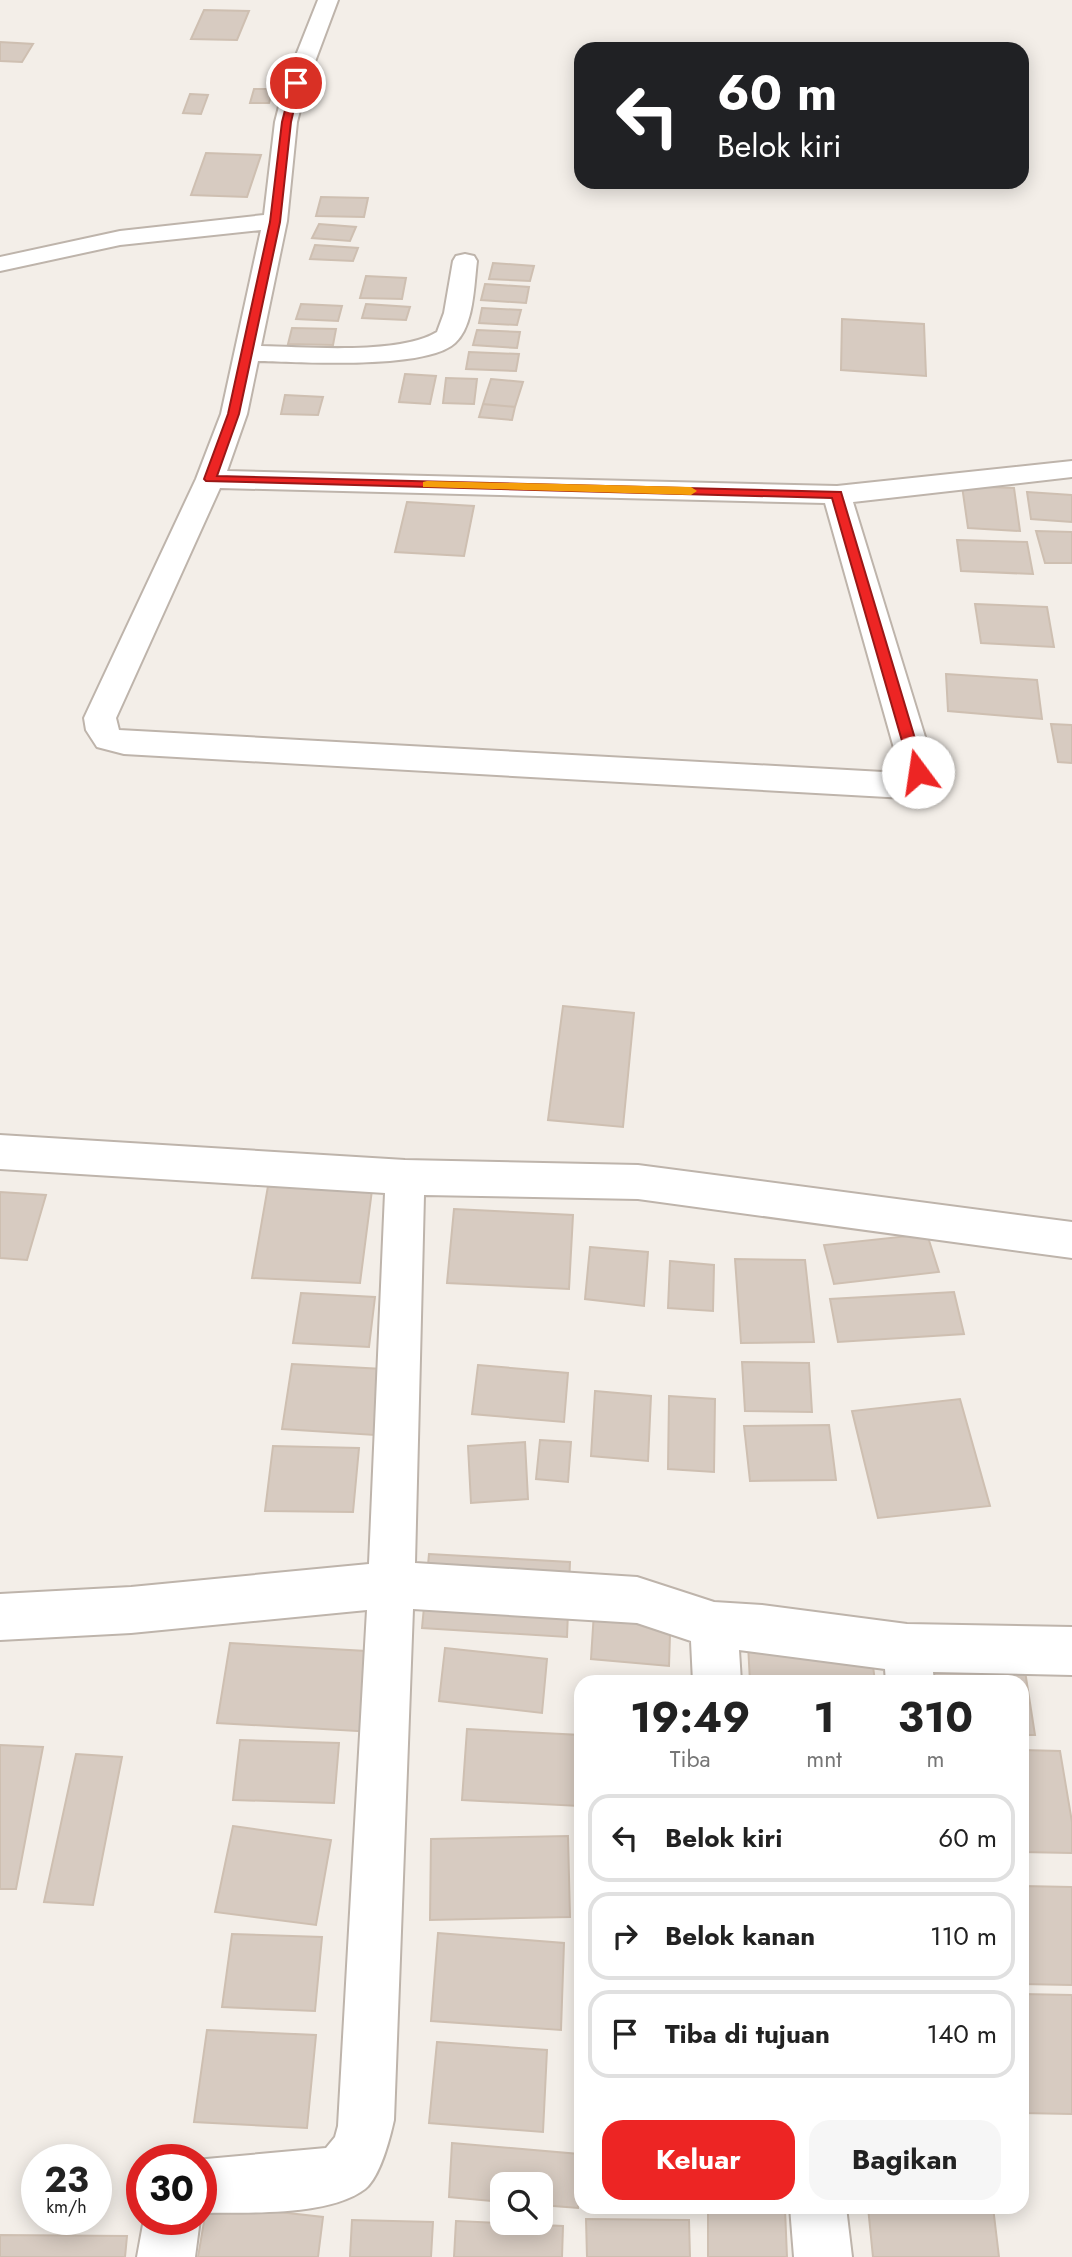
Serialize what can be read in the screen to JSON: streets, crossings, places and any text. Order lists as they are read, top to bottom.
{
  "page": {
    "turn": ["60 m", "Belok kiri"],
    "eta": [
      "19:49",
      "Tiba",
      "1",
      "mnt",
      "310",
      "m"
    ],
    "list": [
      {
        "name": "Belok kiri",
        "value": "60 m"
      },
      {
        "name": "Belok kanan",
        "value": "110 m"
      },
      {
        "name": "Tiba di tujuan",
        "value": "140 m"
      }
    ],
    "buttons": ["Keluar", "Bagikan"],
    "speed": "23 km/h",
    "limit": "30"
  }
}
